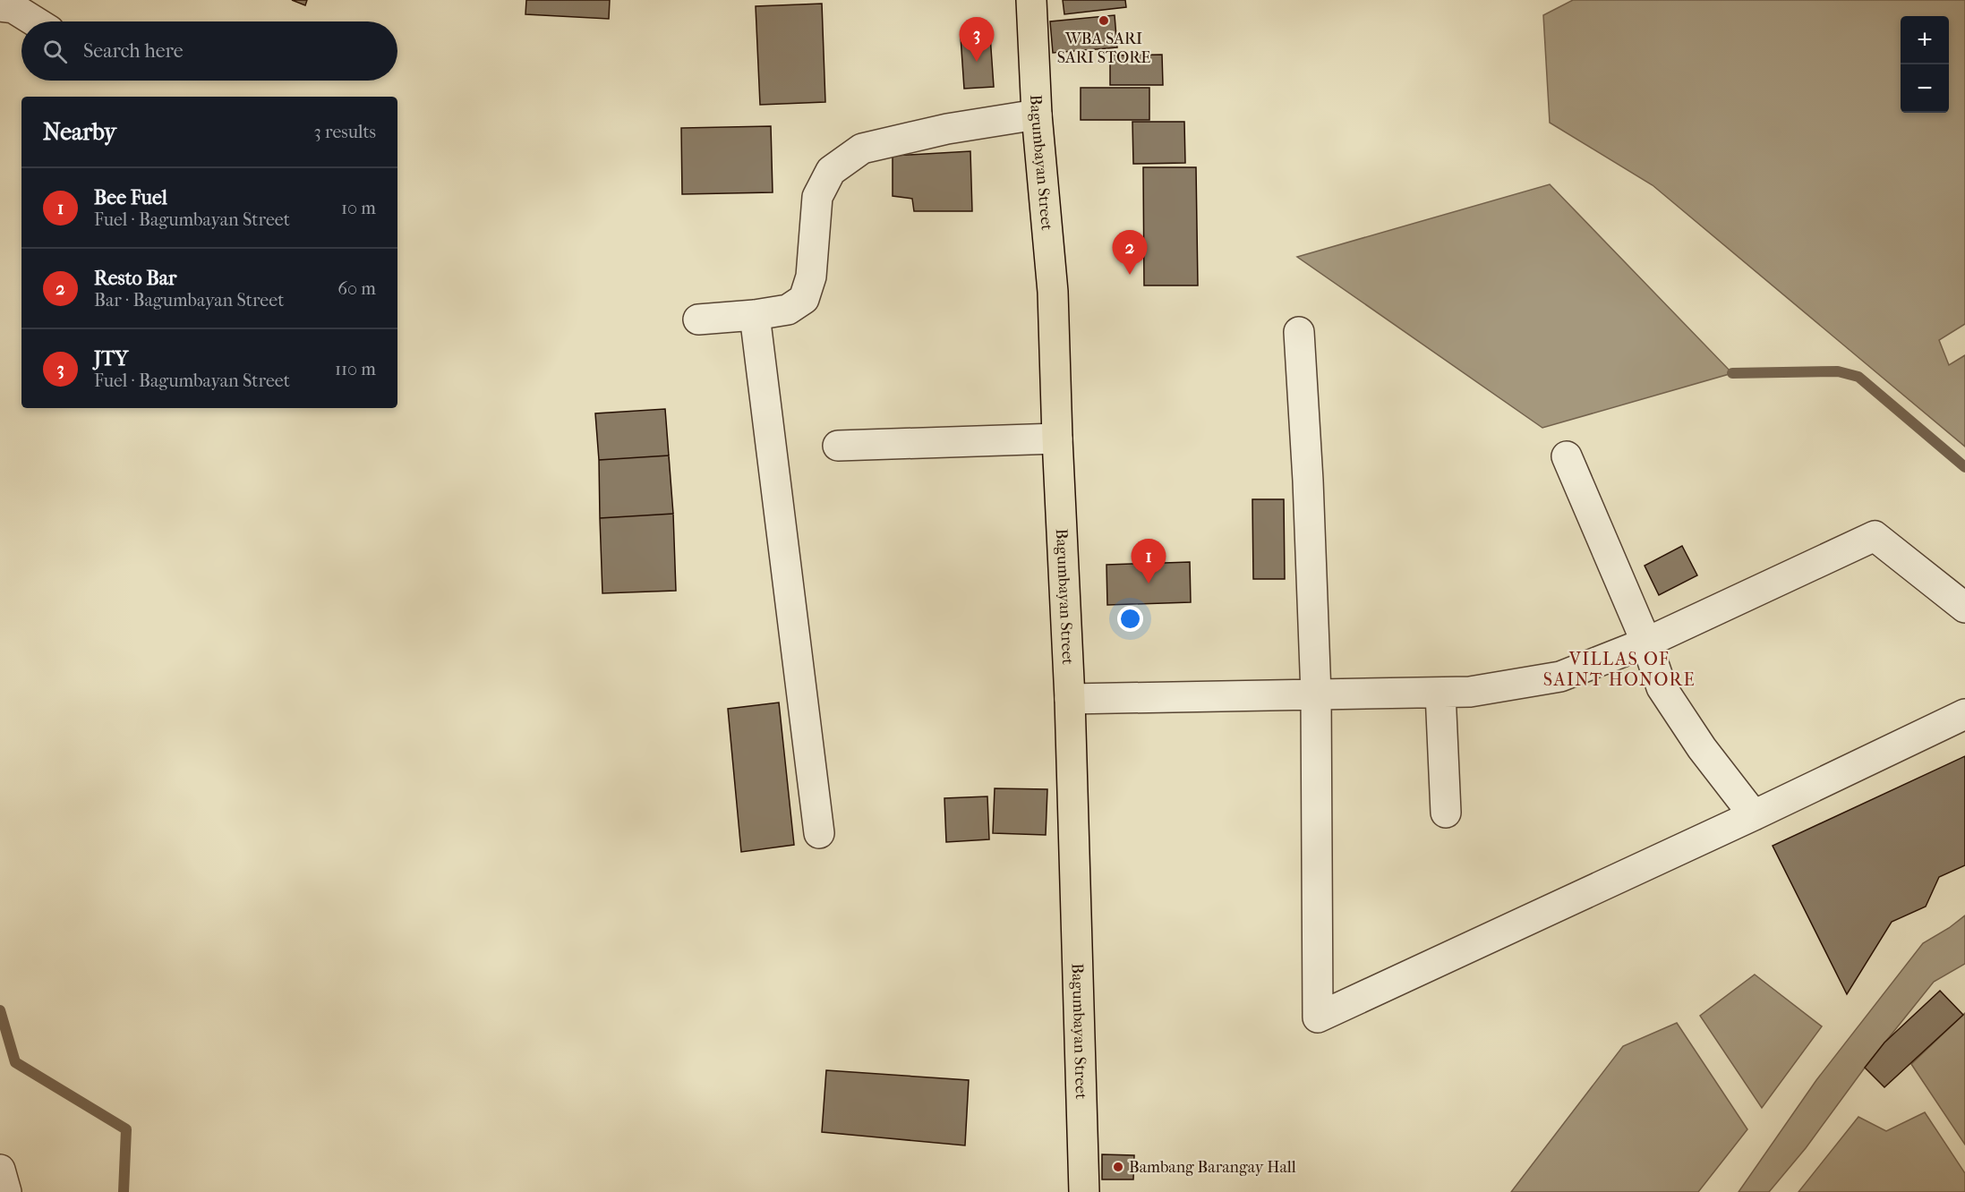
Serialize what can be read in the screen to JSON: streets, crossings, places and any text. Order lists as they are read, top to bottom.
{
  "streets": {
    "main road": ["Bagumbayan Street"]
  },
  "districts": ["VILLAS OF SAINT HONORE"],
  "places": ["WBA SARI SARI STORE", "Bambang Barangay Hall"],
  "page": {
    "map_buttons": ["+", "−"],
    "pins": ["3", "2", "1"],
    "search": "Search here",
    "heading": ["Nearby", "3 results"],
    "list": [
      {
        "mark": "1",
        "name": "Bee Fuel",
        "note": "Fuel · Bagumbayan Street",
        "value": "10 m"
      },
      {
        "mark": "2",
        "name": "Resto Bar",
        "note": "Bar · Bagumbayan Street",
        "value": "60 m"
      },
      {
        "mark": "3",
        "name": "JTY",
        "note": "Fuel · Bagumbayan Street",
        "value": "110 m"
      }
    ]
  }
}
